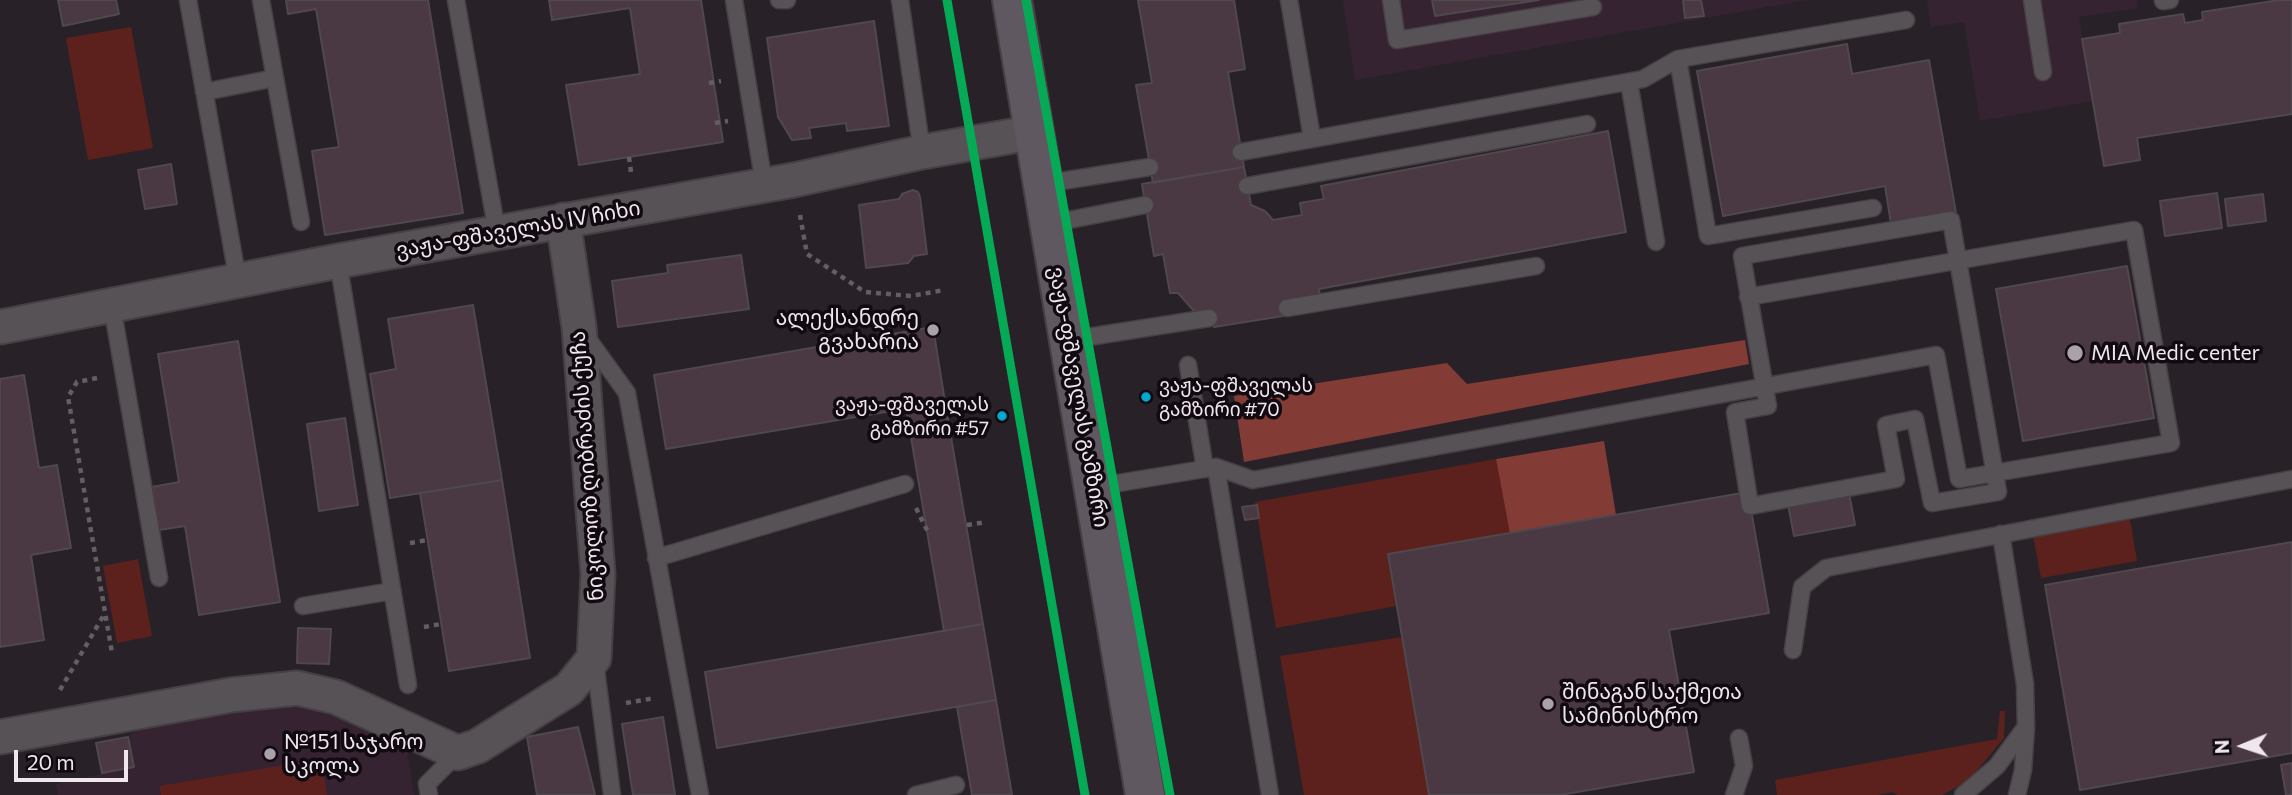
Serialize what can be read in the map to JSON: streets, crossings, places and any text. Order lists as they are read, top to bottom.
{
  "streets": {
    "main road": ["ვაჟა-ფშაველას გამზირი"],
    "street": ["ვაჟა-ფშაველას IV ჩიხი", "ნიკოლოზ ღიბრაძის ქუჩა"]
  },
  "crossings": [
    ["ვაჟა-ფშაველას IV ჩიხი", "ვაჟა-ფშაველას გამზირი"],
    ["ვაჟა-ფშაველას IV ჩიხი", "ნიკოლოზ ღიბრაძის ქუჩა"]
  ],
  "places": [
    "ალექსანდრე გვახარია",
    "MIA Medic center",
    "ვაჟა-ფშაველას გამზირი #70",
    "ვაჟა-ფშაველას გამზირი #57",
    "შინაგან საქმეთა სამინისტრო",
    "№151 საჯარო სკოლა"
  ],
  "scale_bar": "20 m",
  "north": "left"
}
